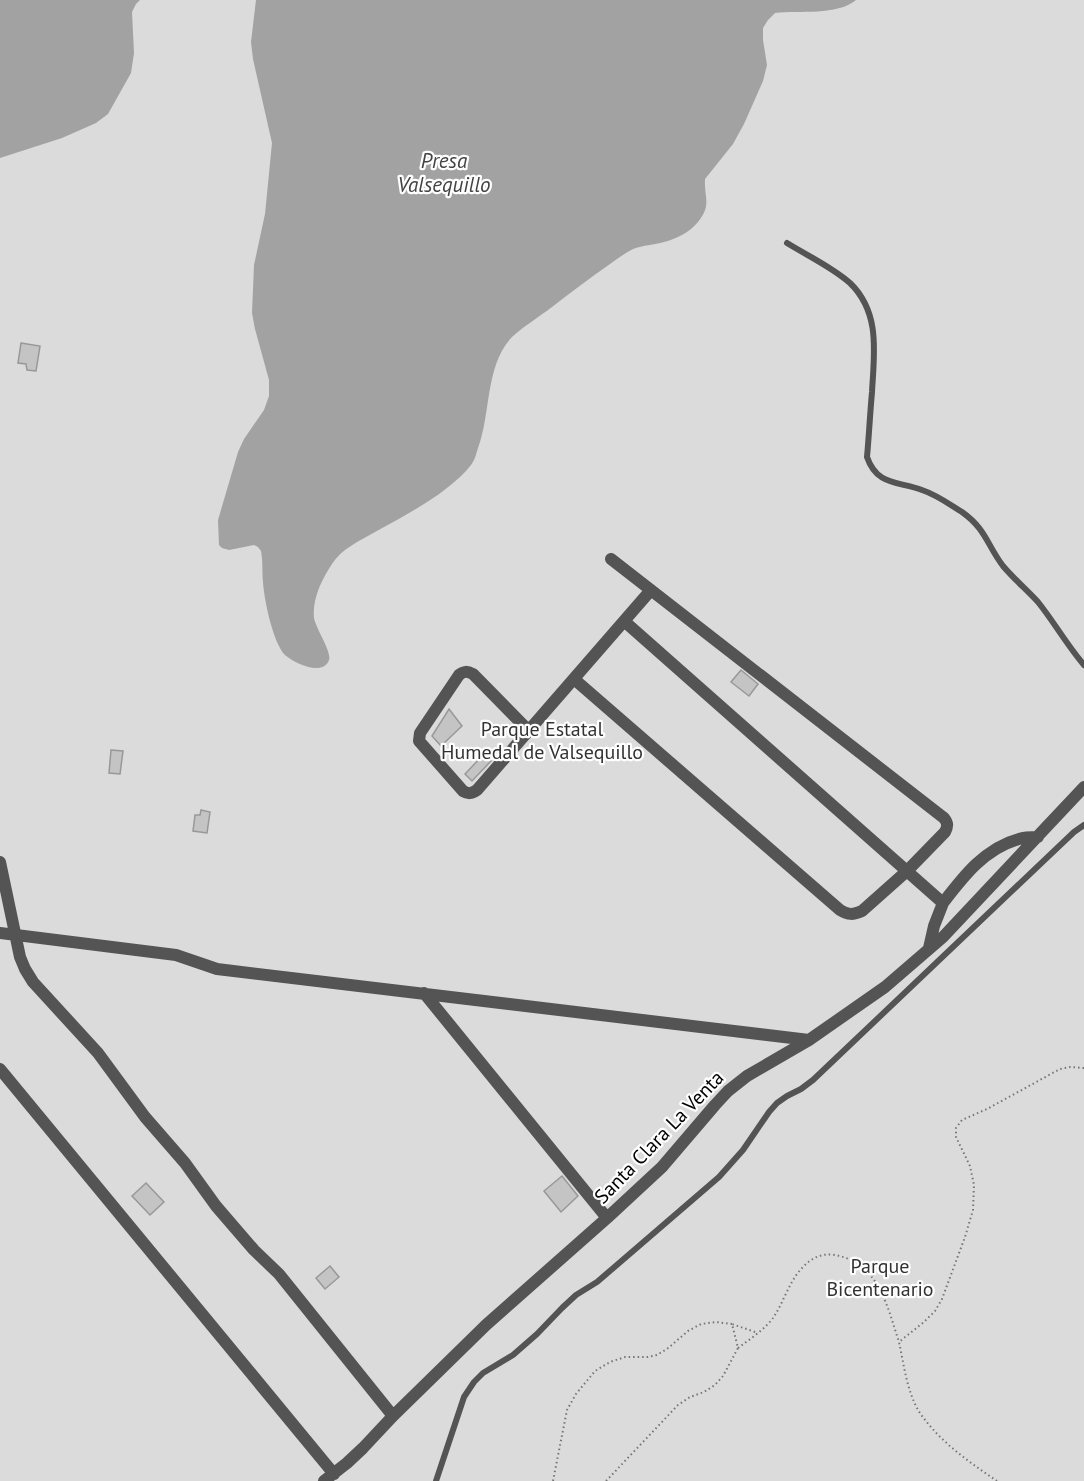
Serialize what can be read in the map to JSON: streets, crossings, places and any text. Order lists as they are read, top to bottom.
{
  "streets": {
    "street": ["Santa Clara La Venta"]
  },
  "water": ["Presa Valsequillo"],
  "parks": ["Parque Estatal Humedal de Valsequillo", "Parque Bicentenario"]
}
